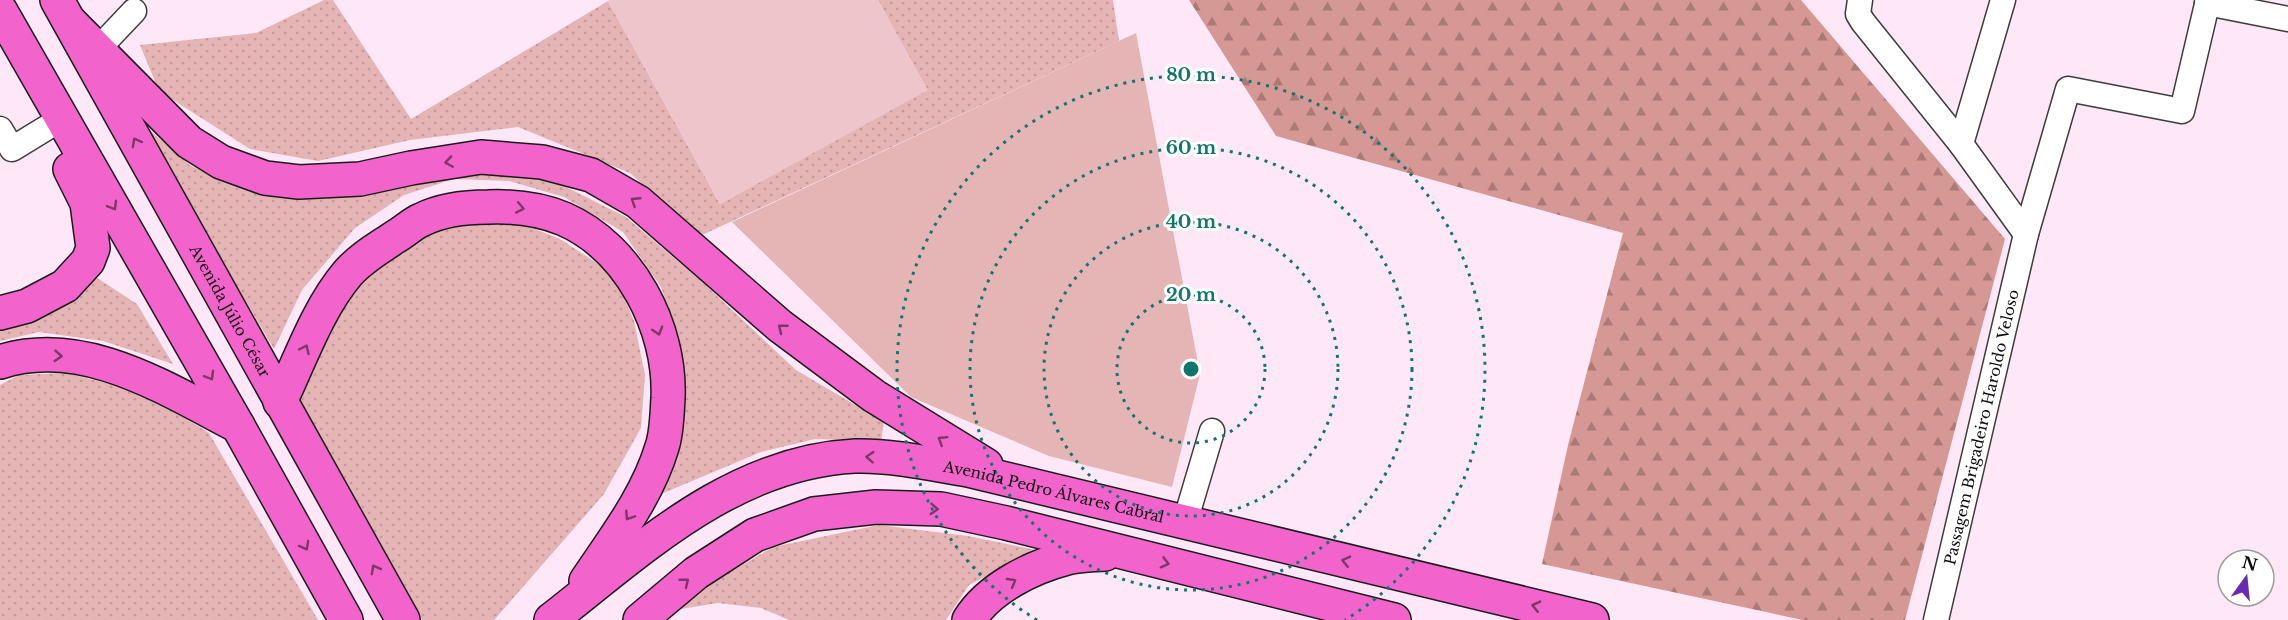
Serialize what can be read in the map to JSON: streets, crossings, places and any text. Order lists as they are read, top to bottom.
{
  "streets": {
    "main road": ["Avenida Júlio César", "Avenida Pedro Álvares Cabral"],
    "street": ["Passagem Brigadeiro Haroldo Veloso"]
  },
  "north": "top",
  "rings": [
    "80 m",
    "60 m",
    "40 m",
    "20 m"
  ]
}
